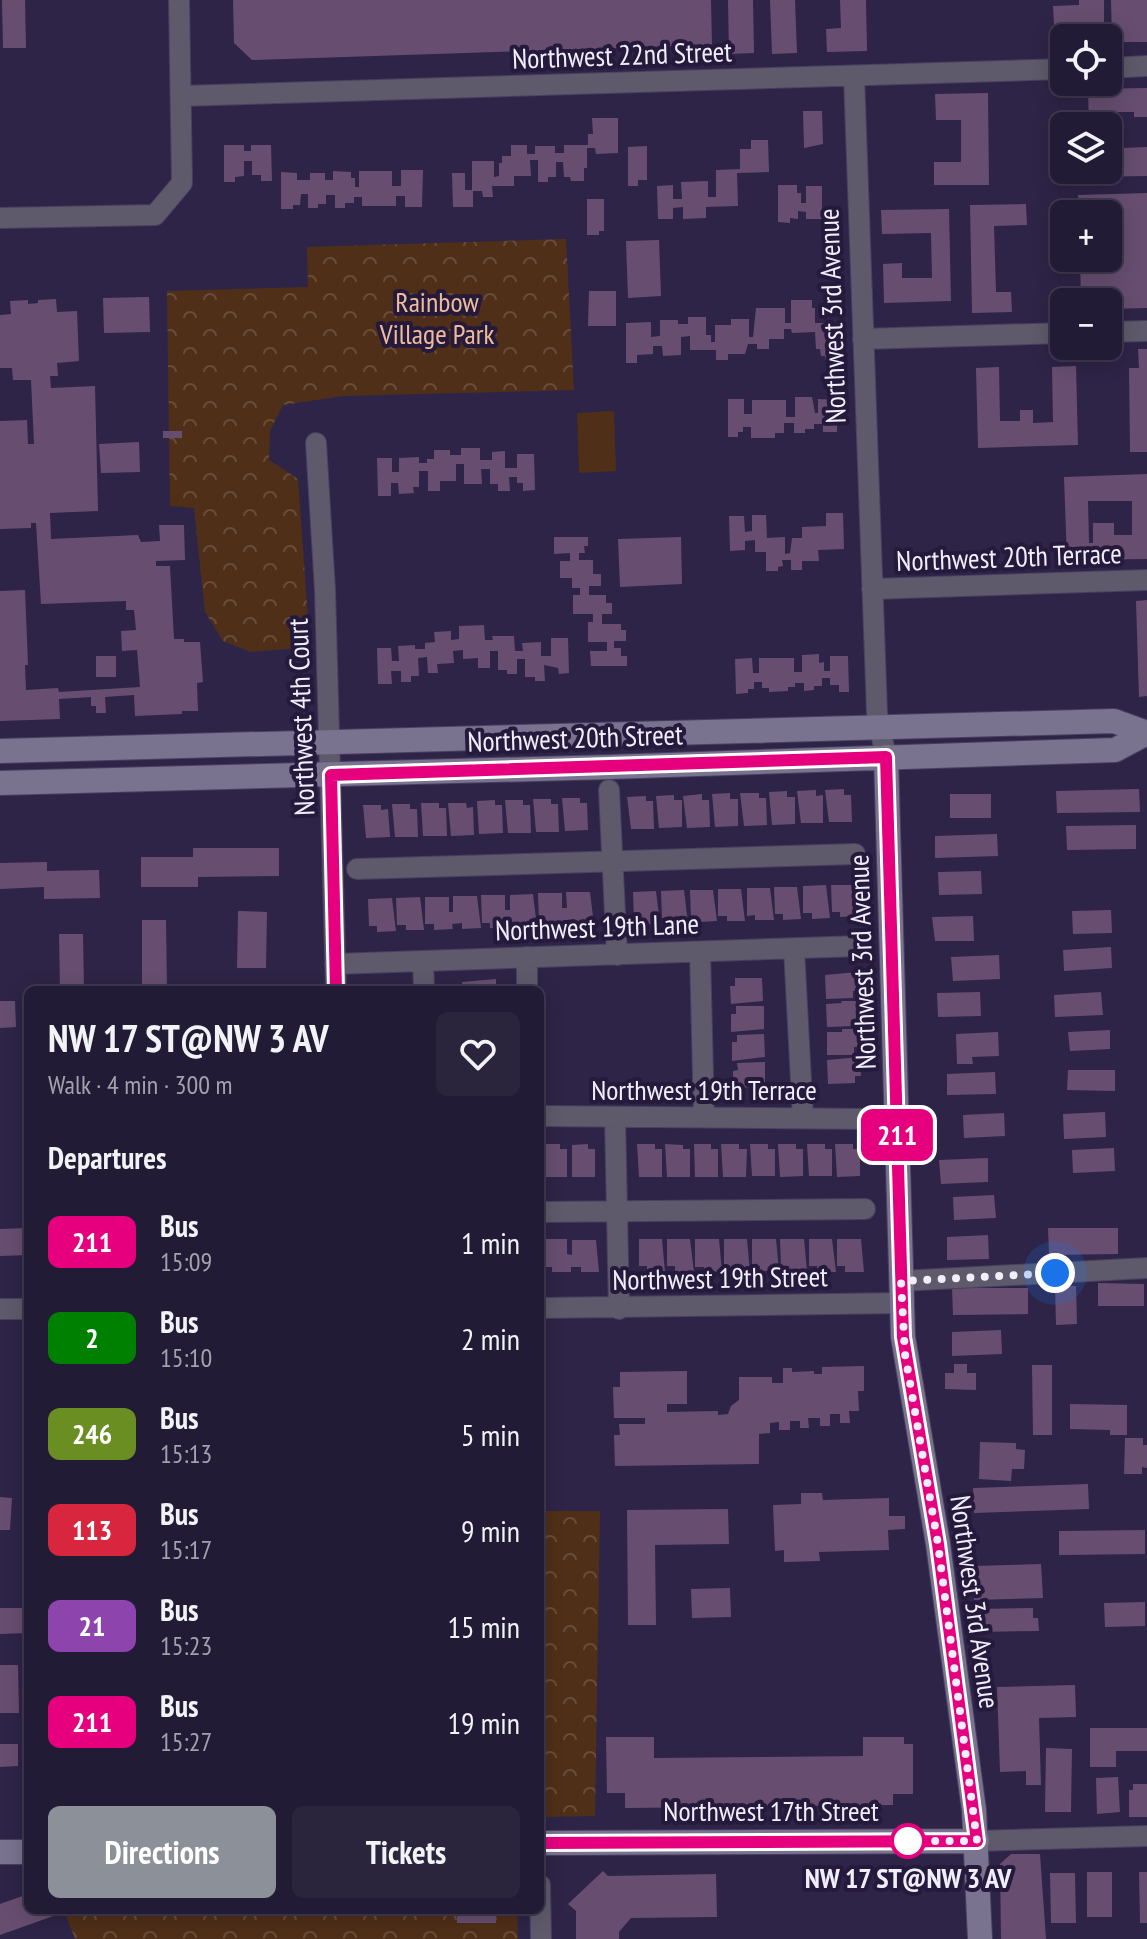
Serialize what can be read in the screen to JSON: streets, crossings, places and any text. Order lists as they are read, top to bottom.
{
  "streets": {
    "main road": ["Northwest 3rd Avenue", "Northwest 20th Street", "Northwest 17th Street"],
    "street": [
      "Northwest 22nd Street",
      "Northwest 20th Terrace",
      "Northwest 4th Court",
      "Northwest 19th Lane",
      "Northwest 19th Terrace",
      "Northwest 19th Street"
    ]
  },
  "crossings": [
    ["Northwest 22nd Street", "Northwest 3rd Avenue"],
    ["Northwest 3rd Avenue", "Northwest 20th Terrace"],
    ["Northwest 3rd Avenue", "Northwest 20th Street"],
    ["Northwest 3rd Avenue", "Northwest 19th Street"],
    ["Northwest 3rd Avenue", "Northwest 17th Street"],
    ["Northwest 4th Court", "Northwest 20th Street"],
    ["Northwest 4th Court", "Northwest 19th Lane"]
  ],
  "parks": ["Rainbow Village Park"],
  "places": ["NW 17 ST@NW 3 AV"],
  "lines": ["bus line 211"],
  "page": {
    "on_map": "211",
    "map_buttons": ["+", "−"],
    "heading": [
      ["NW 17 ST@NW 3 AV", "Walk · 4 min · 300 m"],
      "Departures"
    ],
    "list": [
      {
        "mark": "211",
        "name": "Bus",
        "note": "15:09",
        "value": "1 min"
      },
      {
        "mark": "2",
        "name": "Bus",
        "note": "15:10",
        "value": "2 min"
      },
      {
        "mark": "246",
        "name": "Bus",
        "note": "15:13",
        "value": "5 min"
      },
      {
        "mark": "113",
        "name": "Bus",
        "note": "15:17",
        "value": "9 min"
      },
      {
        "mark": "21",
        "name": "Bus",
        "note": "15:23",
        "value": "15 min"
      },
      {
        "mark": "211",
        "name": "Bus",
        "note": "15:27",
        "value": "19 min"
      }
    ],
    "buttons": ["Directions", "Tickets"]
  }
}
